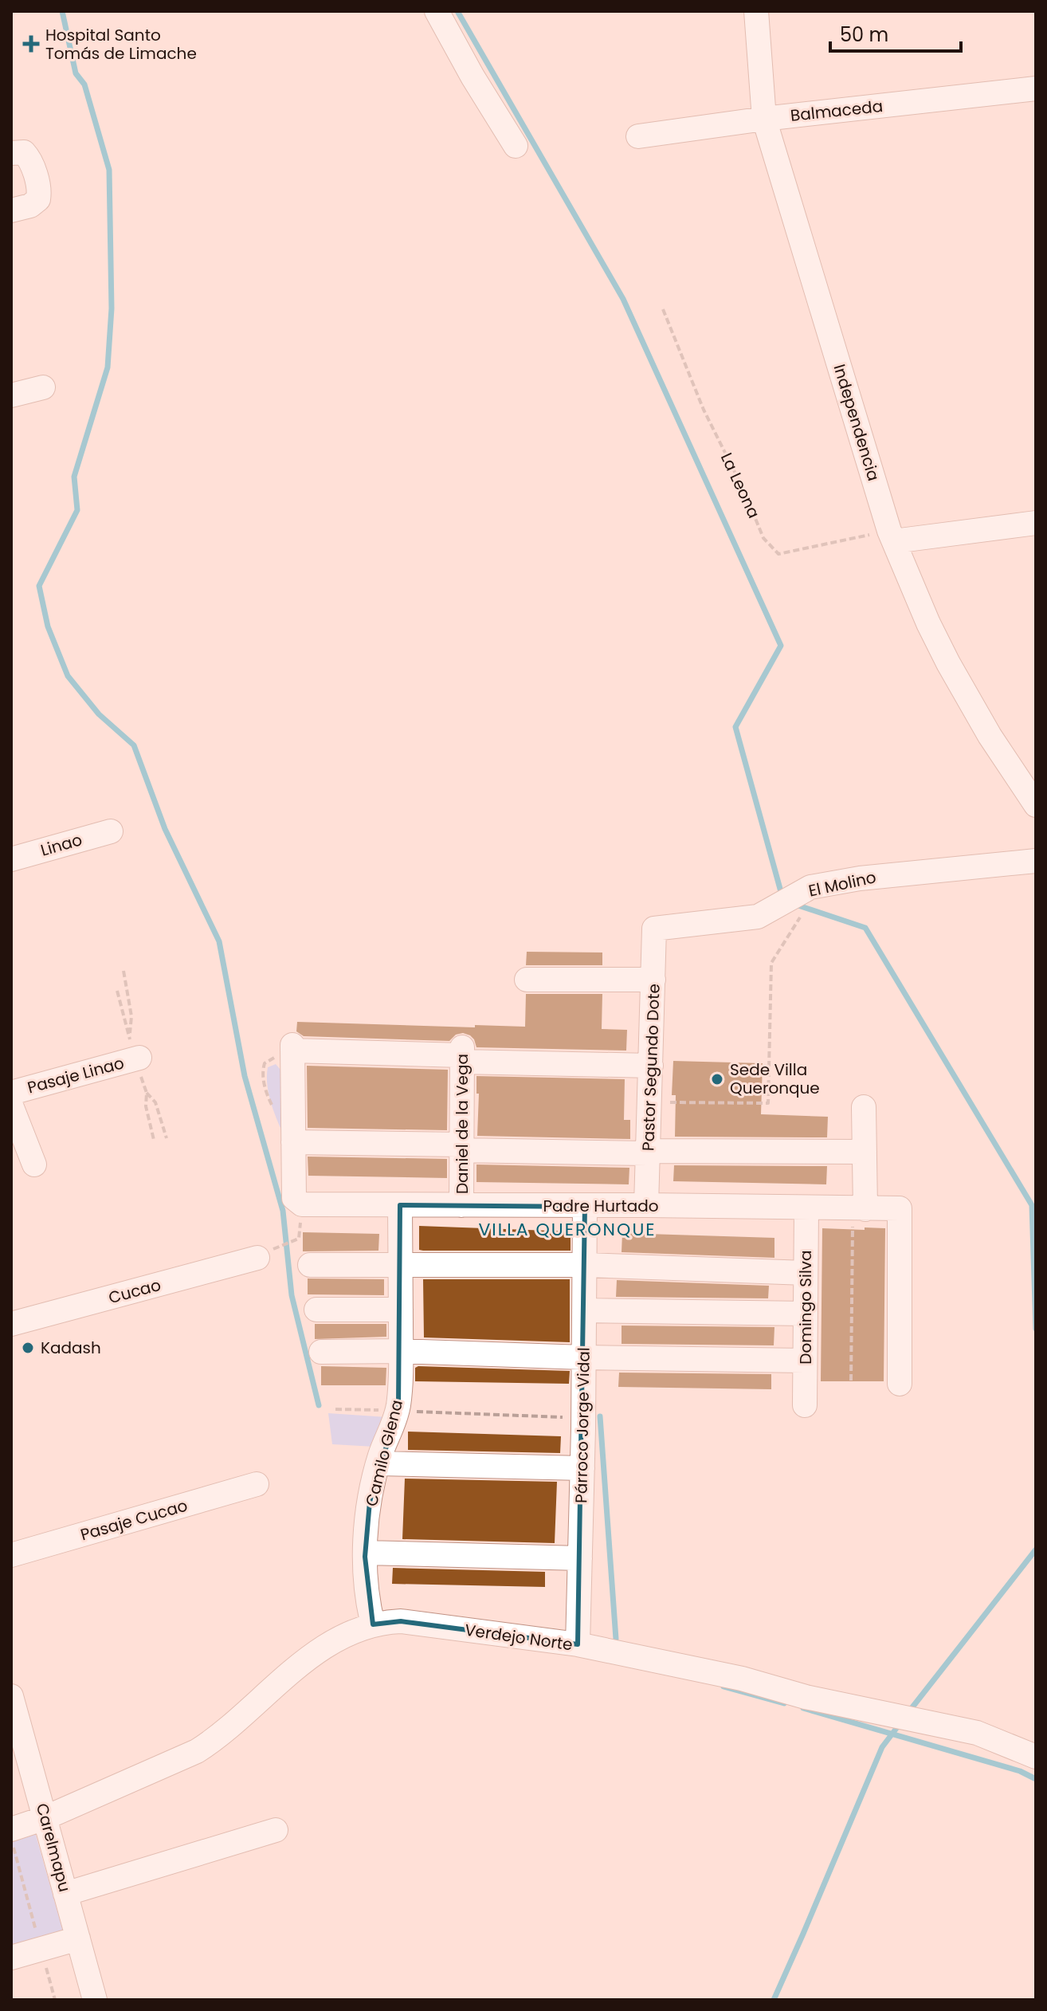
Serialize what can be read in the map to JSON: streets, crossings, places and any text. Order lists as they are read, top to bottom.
{
  "streets": {
    "street": [
      "Balmaceda",
      "Independencia",
      "Linao",
      "El Molino",
      "Pastor Segundo Dote",
      "Pasaje Linao",
      "Daniel de la Vega",
      "Padre Hurtado",
      "Cucao",
      "Domingo Silva",
      "Párroco Jorge Vidal",
      "Camilo Glena",
      "Pasaje Cucao",
      "Verdejo Norte",
      "Carelmapu"
    ],
    "path": ["La Leona"]
  },
  "crossings": [
    ["Balmaceda", "Independencia"],
    ["Independencia", "La Leona"],
    ["El Molino", "Pastor Segundo Dote"],
    ["Pastor Segundo Dote", "Padre Hurtado"],
    ["Daniel de la Vega", "Padre Hurtado"],
    ["Padre Hurtado", "Domingo Silva"],
    ["Padre Hurtado", "Párroco Jorge Vidal"],
    ["Padre Hurtado", "Camilo Glena"],
    ["Párroco Jorge Vidal", "Verdejo Norte"],
    ["Camilo Glena", "Verdejo Norte"],
    ["Verdejo Norte", "Carelmapu"]
  ],
  "districts": ["VILLA QUERONQUE"],
  "places": {
    "health": ["Hospital Santo Tomás de Limache"],
    "other": ["Sede Villa Queronque", "Kadash"]
  },
  "scale_bar": "50 m"
}
